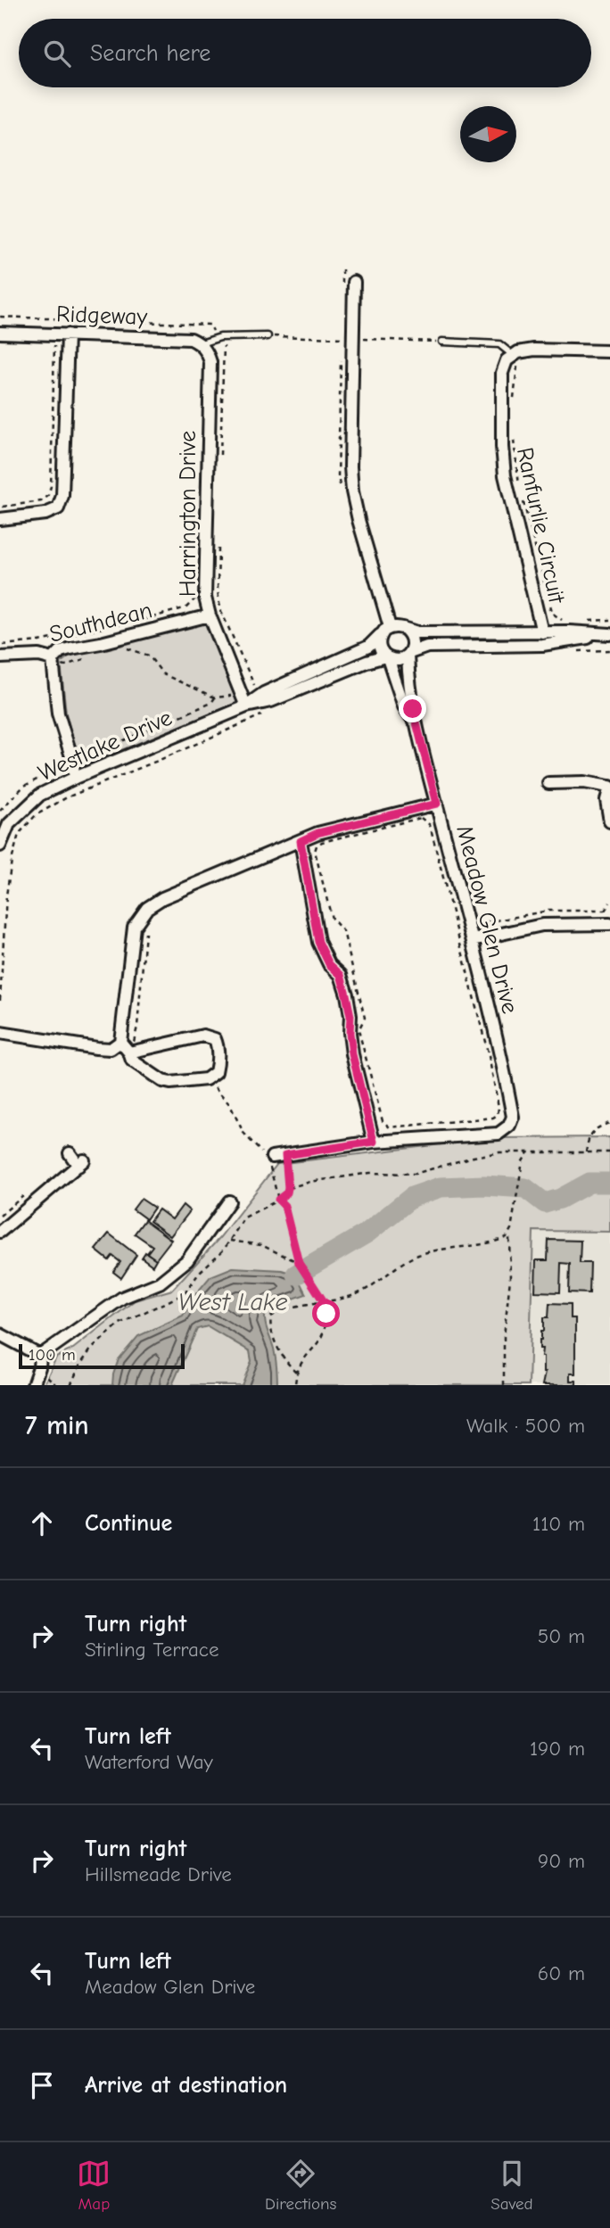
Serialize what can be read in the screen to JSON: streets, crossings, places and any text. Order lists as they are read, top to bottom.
{
  "streets": {
    "street": [
      "Ridgeway",
      "Harrington Drive",
      "Ranfurlie Circuit",
      "Southdean",
      "Westlake Drive",
      "Meadow Glen Drive"
    ]
  },
  "crossings": [
    ["Ridgeway", "Harrington Drive"],
    ["Harrington Drive", "Southdean"],
    ["Harrington Drive", "Westlake Drive"],
    ["Westlake Drive", "Meadow Glen Drive"]
  ],
  "water": ["West Lake"],
  "scale_bar": "100 m",
  "north": "right",
  "page": {
    "search": "Search here",
    "scale": "100 m",
    "heading": ["7 min", "Walk · 500 m"],
    "list": [
      ["Continue", "110 m"],
      ["Turn right", "Stirling Terrace", "50 m"],
      ["Turn left", "Waterford Way", "190 m"],
      ["Turn right", "Hillsmeade Drive", "90 m"],
      ["Turn left", "Meadow Glen Drive", "60 m"],
      "Arrive at destination"
    ],
    "nav": ["Map", "Directions", "Saved"]
  }
}
